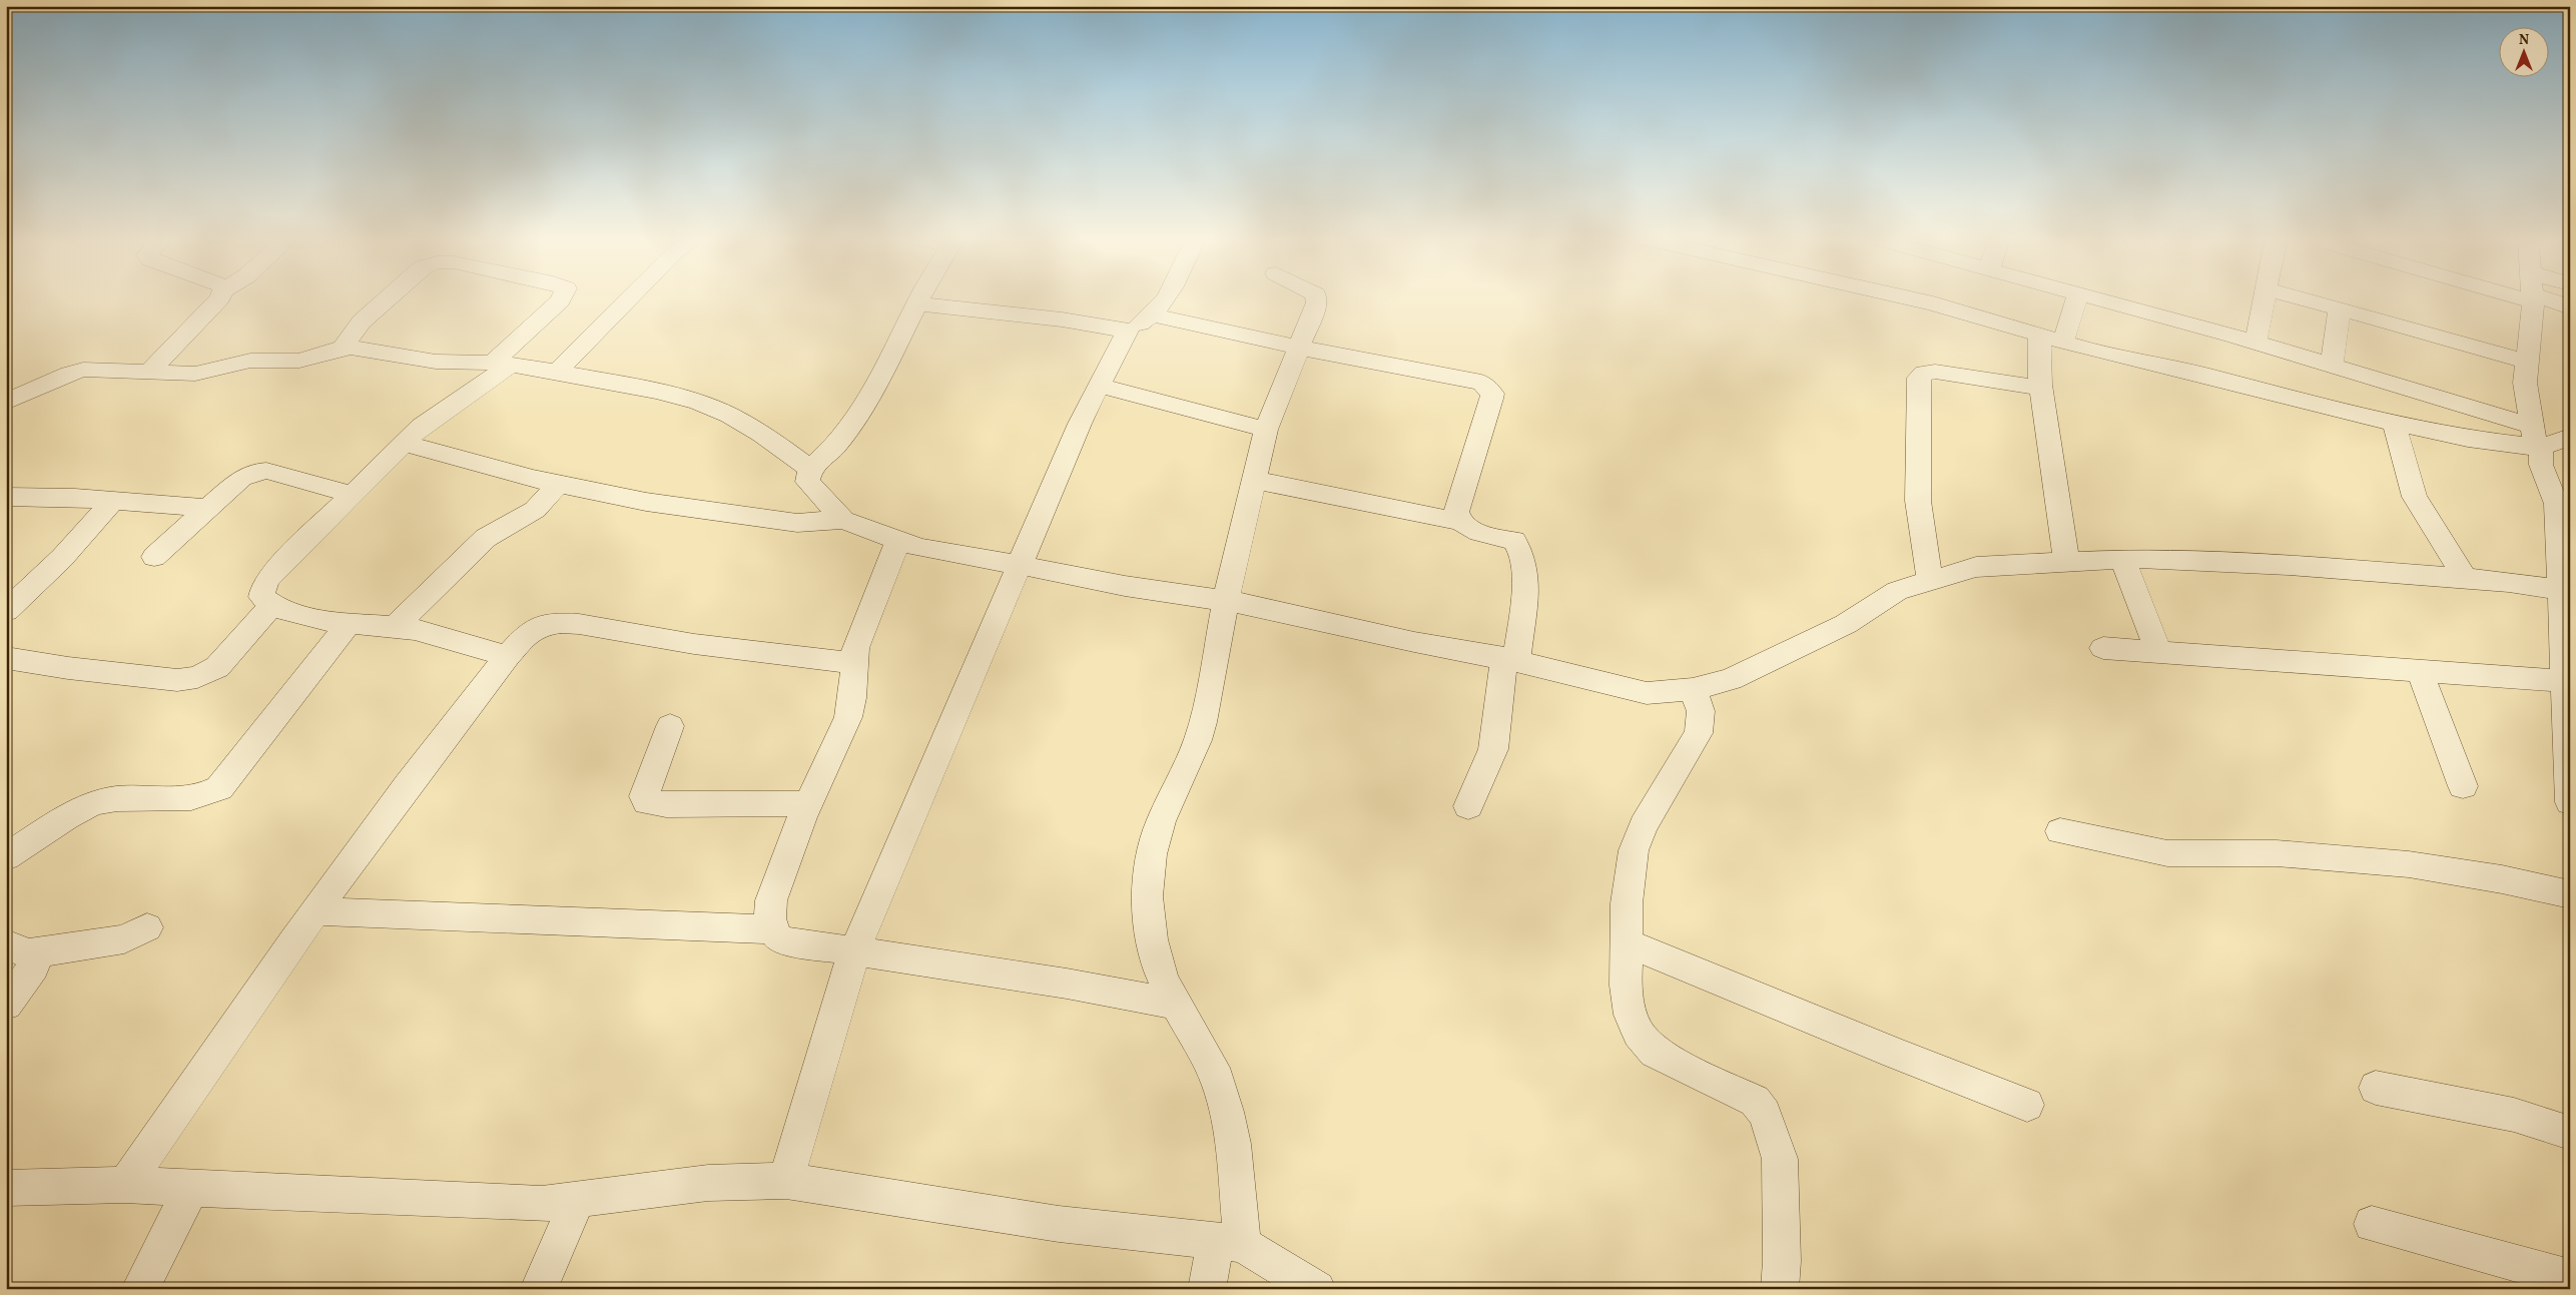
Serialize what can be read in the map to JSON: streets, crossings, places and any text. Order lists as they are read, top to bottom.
{
  "north": "top"
}
